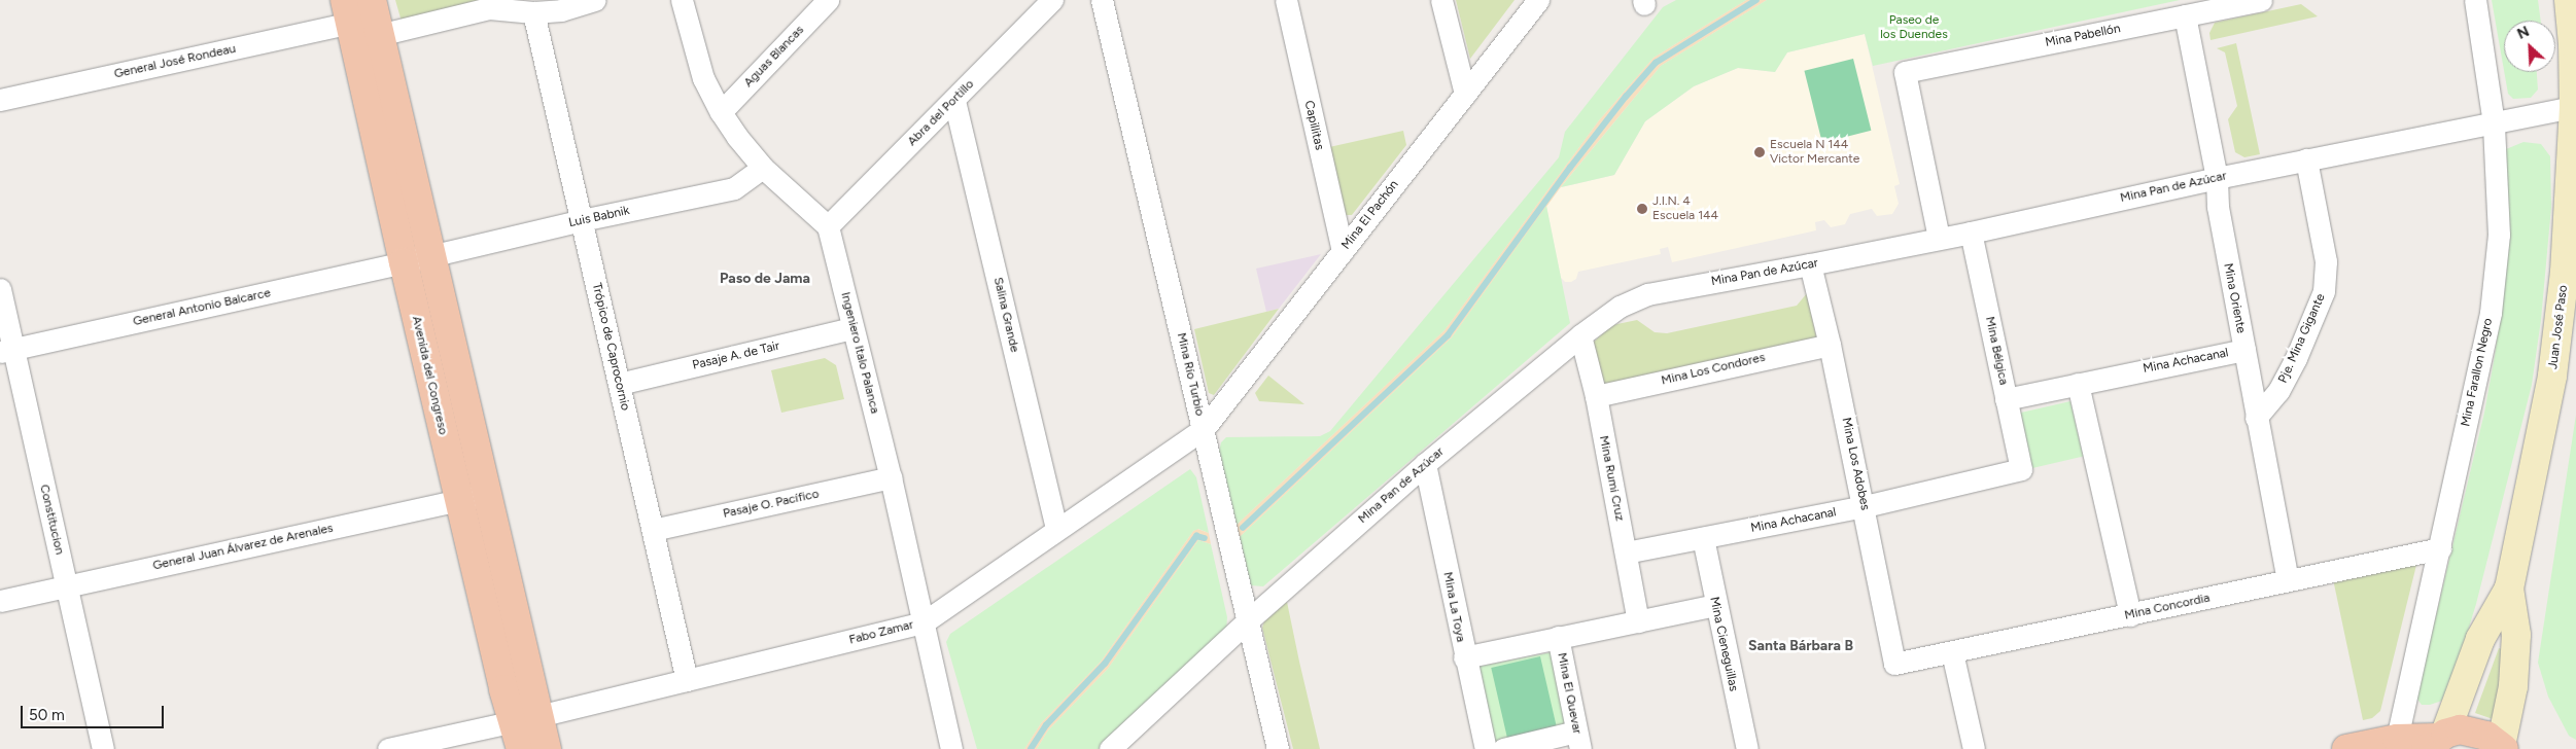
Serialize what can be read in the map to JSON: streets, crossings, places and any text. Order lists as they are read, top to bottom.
{
  "streets": {
    "main road": ["Juan José Paso", "Avenida del Congreso"],
    "street": [
      "Mina Pabellón",
      "Aguas Blancas",
      "General José Rondeau",
      "Abra del Portillo",
      "Capillitas",
      "Mina Pan de Azúcar",
      "Mina El Pachón",
      "Luis Babnik",
      "Mina Oriente",
      "General Antonio Balcarce",
      "Salina Grande",
      "Pje. Mina Gigante",
      "Trópico de Caprocornio",
      "Mina Bélgica",
      "Ingeniero Italo Palanca",
      "Pasaje A. de Tair",
      "Mina Achacanal",
      "Mina Los Condores",
      "Mina Farallon Negro",
      "Mina Río Turbio",
      "Mina Los Adobes",
      "Mina Rumi Cruz",
      "Pasaje O. Pacífico",
      "Constitucion",
      "General Juan Álvarez de Arenales",
      "Mina La Toya",
      "Mina Concordia",
      "Fabo Zamar",
      "Mina Cieneguillas",
      "Mina El Quevar"
    ]
  },
  "crossings": [
    ["Mina Pabellón", "Mina Pan de Azúcar"],
    ["Mina Pabellón", "Mina Oriente"],
    ["General José Rondeau", "Avenida del Congreso"],
    ["Abra del Portillo", "Salina Grande"],
    ["Abra del Portillo", "Ingeniero Italo Palanca"],
    ["Capillitas", "Mina El Pachón"],
    ["Mina Pan de Azúcar", "Mina Oriente"],
    ["Mina Pan de Azúcar", "Juan José Paso"],
    ["Mina Pan de Azúcar", "Pje. Mina Gigante"],
    ["Mina Pan de Azúcar", "Mina Bélgica"],
    ["Mina Pan de Azúcar", "Mina Farallon Negro"],
    ["Mina Pan de Azúcar", "Mina Río Turbio"],
    ["Mina Pan de Azúcar", "Mina Los Adobes"],
    ["Mina Pan de Azúcar", "Mina Rumi Cruz"],
    ["Mina Pan de Azúcar", "Mina La Toya"],
    ["Mina El Pachón", "Mina Río Turbio"],
    ["Mina El Pachón", "Fabo Zamar"],
    ["Luis Babnik", "General Antonio Balcarce"],
    ["Luis Babnik", "Trópico de Caprocornio"],
    ["Luis Babnik", "Avenida del Congreso"],
    ["Mina Oriente", "Pje. Mina Gigante"],
    ["Mina Oriente", "Mina Achacanal"],
    ["Mina Oriente", "Mina Concordia"],
    ["General Antonio Balcarce", "Avenida del Congreso"],
    ["General Antonio Balcarce", "Constitucion"],
    ["Salina Grande", "Fabo Zamar"],
    ["Trópico de Caprocornio", "Pasaje A. de Tair"],
    ["Trópico de Caprocornio", "Pasaje O. Pacífico"],
    ["Trópico de Caprocornio", "Fabo Zamar"],
    ["Mina Bélgica", "Mina Achacanal"],
    ["Ingeniero Italo Palanca", "Pasaje A. de Tair"],
    ["Ingeniero Italo Palanca", "Pasaje O. Pacífico"],
    ["Ingeniero Italo Palanca", "Fabo Zamar"],
    ["Mina Achacanal", "Mina Los Adobes"],
    ["Mina Achacanal", "Mina Rumi Cruz"],
    ["Mina Achacanal", "Mina Cieneguillas"],
    ["Mina Los Condores", "Mina Los Adobes"],
    ["Mina Los Condores", "Mina Rumi Cruz"],
    ["Mina Farallon Negro", "Mina Concordia"],
    ["Mina Río Turbio", "Fabo Zamar"],
    ["Avenida del Congreso", "General Juan Álvarez de Arenales"],
    ["Avenida del Congreso", "Fabo Zamar"],
    ["Mina Los Adobes", "Mina Concordia"],
    ["Constitucion", "General Juan Álvarez de Arenales"]
  ],
  "districts": ["Paso de Jama", "Santa Bárbara B"],
  "parks": ["Paseo de los Duendes"],
  "places": ["Escuela N 144 Victor Mercante", "J.I.N. 4 Escuela 144"],
  "scale_bar": "50 m",
  "north": "top left"
}
